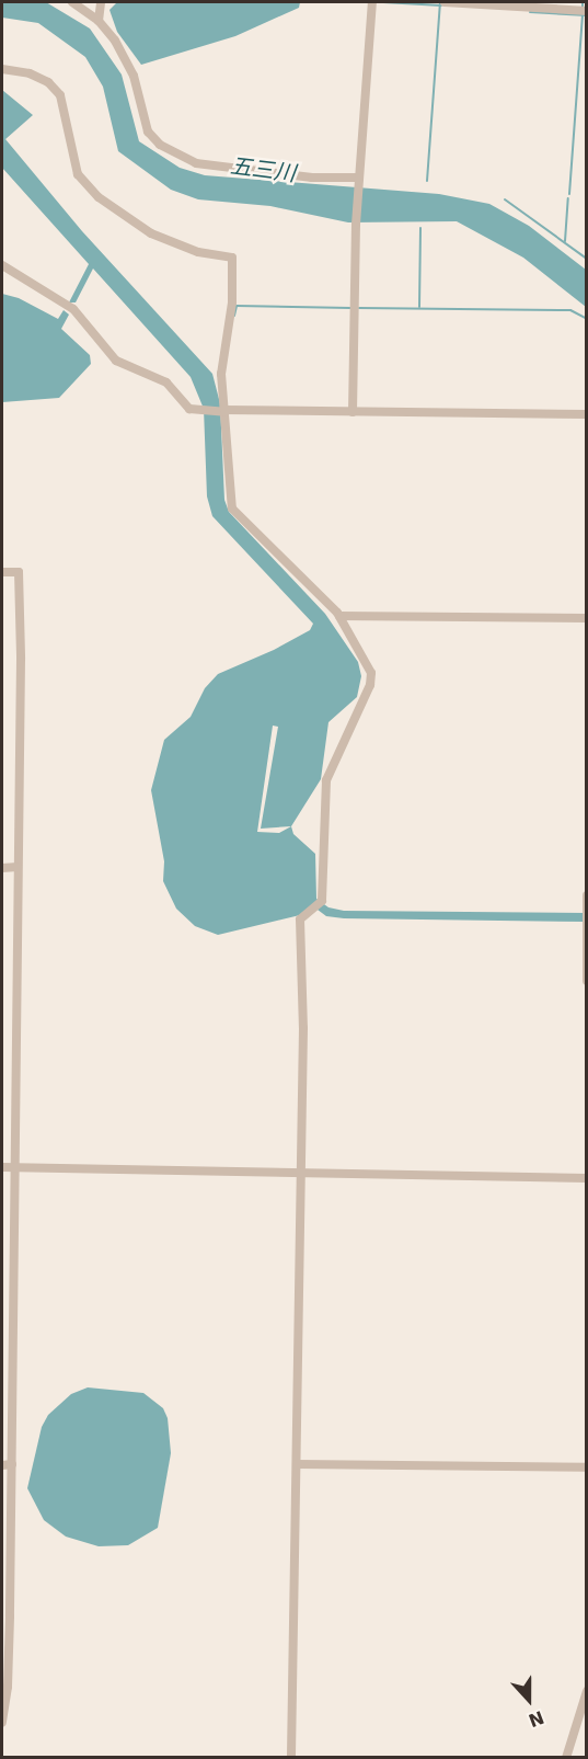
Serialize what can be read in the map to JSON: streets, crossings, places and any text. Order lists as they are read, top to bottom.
{
  "water": ["五三川"],
  "north": "bottom"
}
